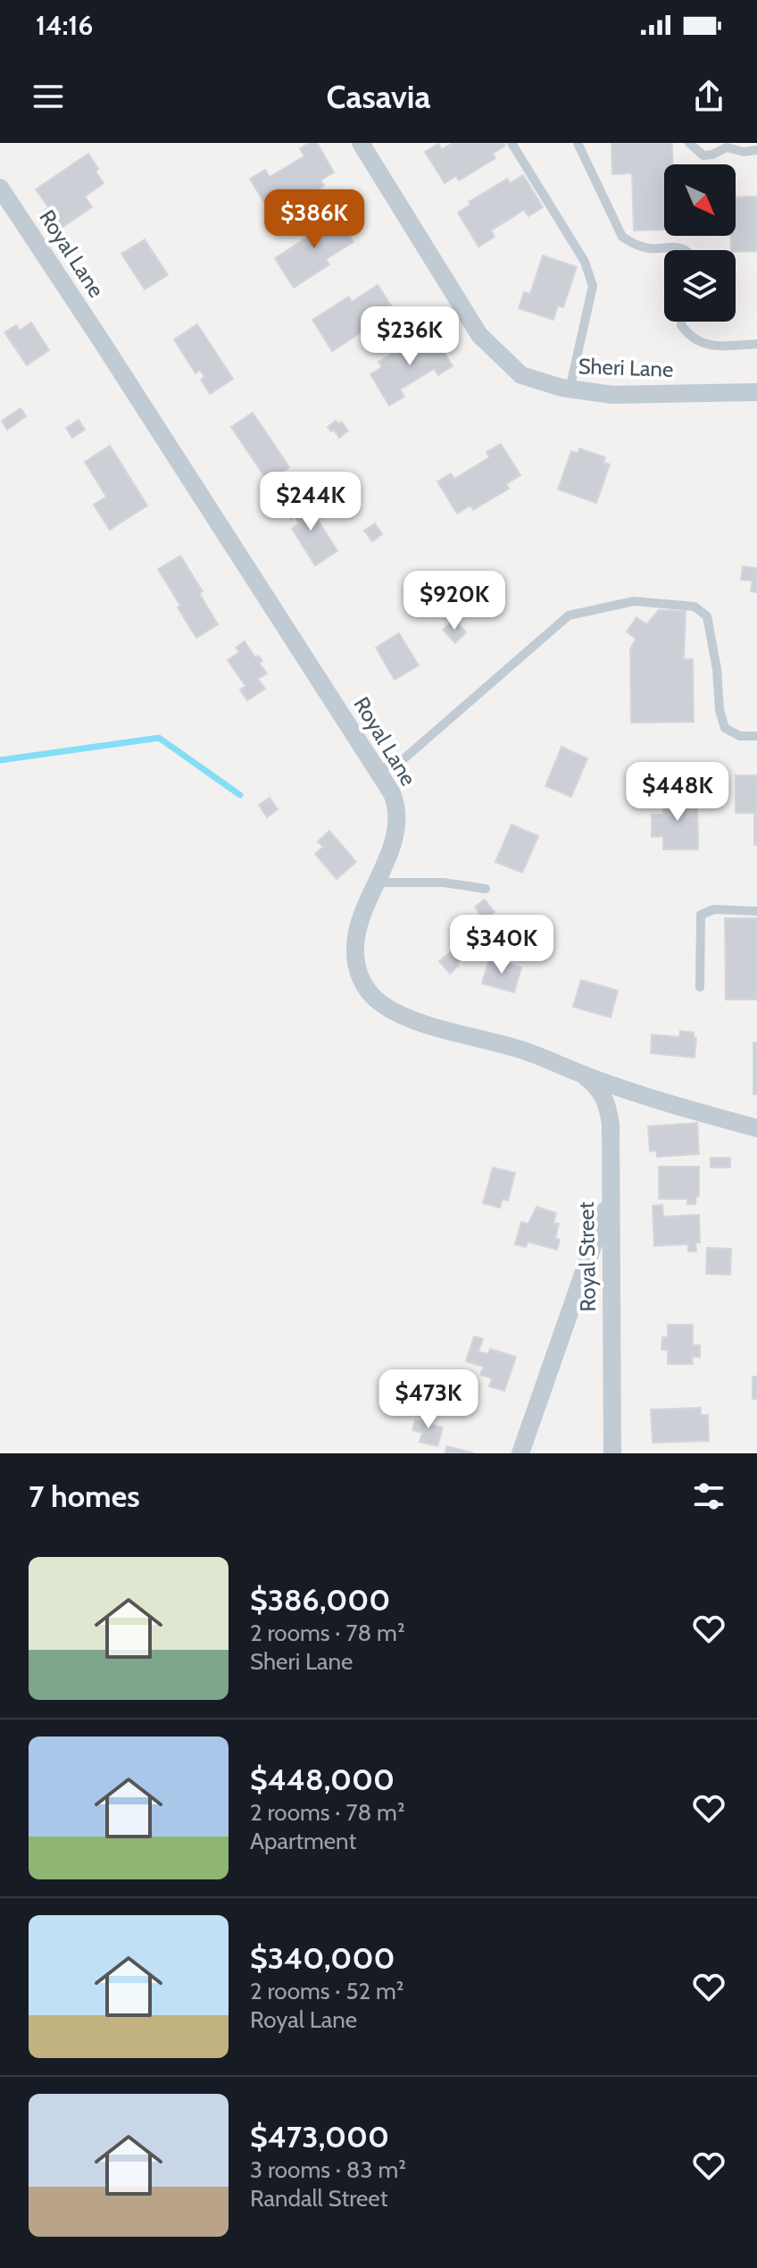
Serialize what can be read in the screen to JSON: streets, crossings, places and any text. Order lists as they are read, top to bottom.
{
  "streets": {
    "street": ["Royal Lane", "Sheri Lane", "Royal Street"]
  },
  "crossings": [
    ["Royal Lane", "Royal Street"]
  ],
  "north": "bottom right",
  "page": {
    "status": "14:16",
    "header": "Casavia",
    "price": [
      "$386K",
      "$236K",
      "$244K",
      "$920K",
      "$448K",
      "$340K",
      "$473K"
    ],
    "heading": "7 homes",
    "list": [
      {
        "name": "$386,000",
        "note": "2 rooms · 78 m² · Sheri Lane"
      },
      {
        "name": "$448,000",
        "note": "2 rooms · 78 m² · Apartment"
      },
      {
        "name": "$340,000",
        "note": "2 rooms · 52 m² · Royal Lane"
      },
      {
        "name": "$473,000",
        "note": "3 rooms · 83 m² · Randall Street"
      }
    ]
  }
}
